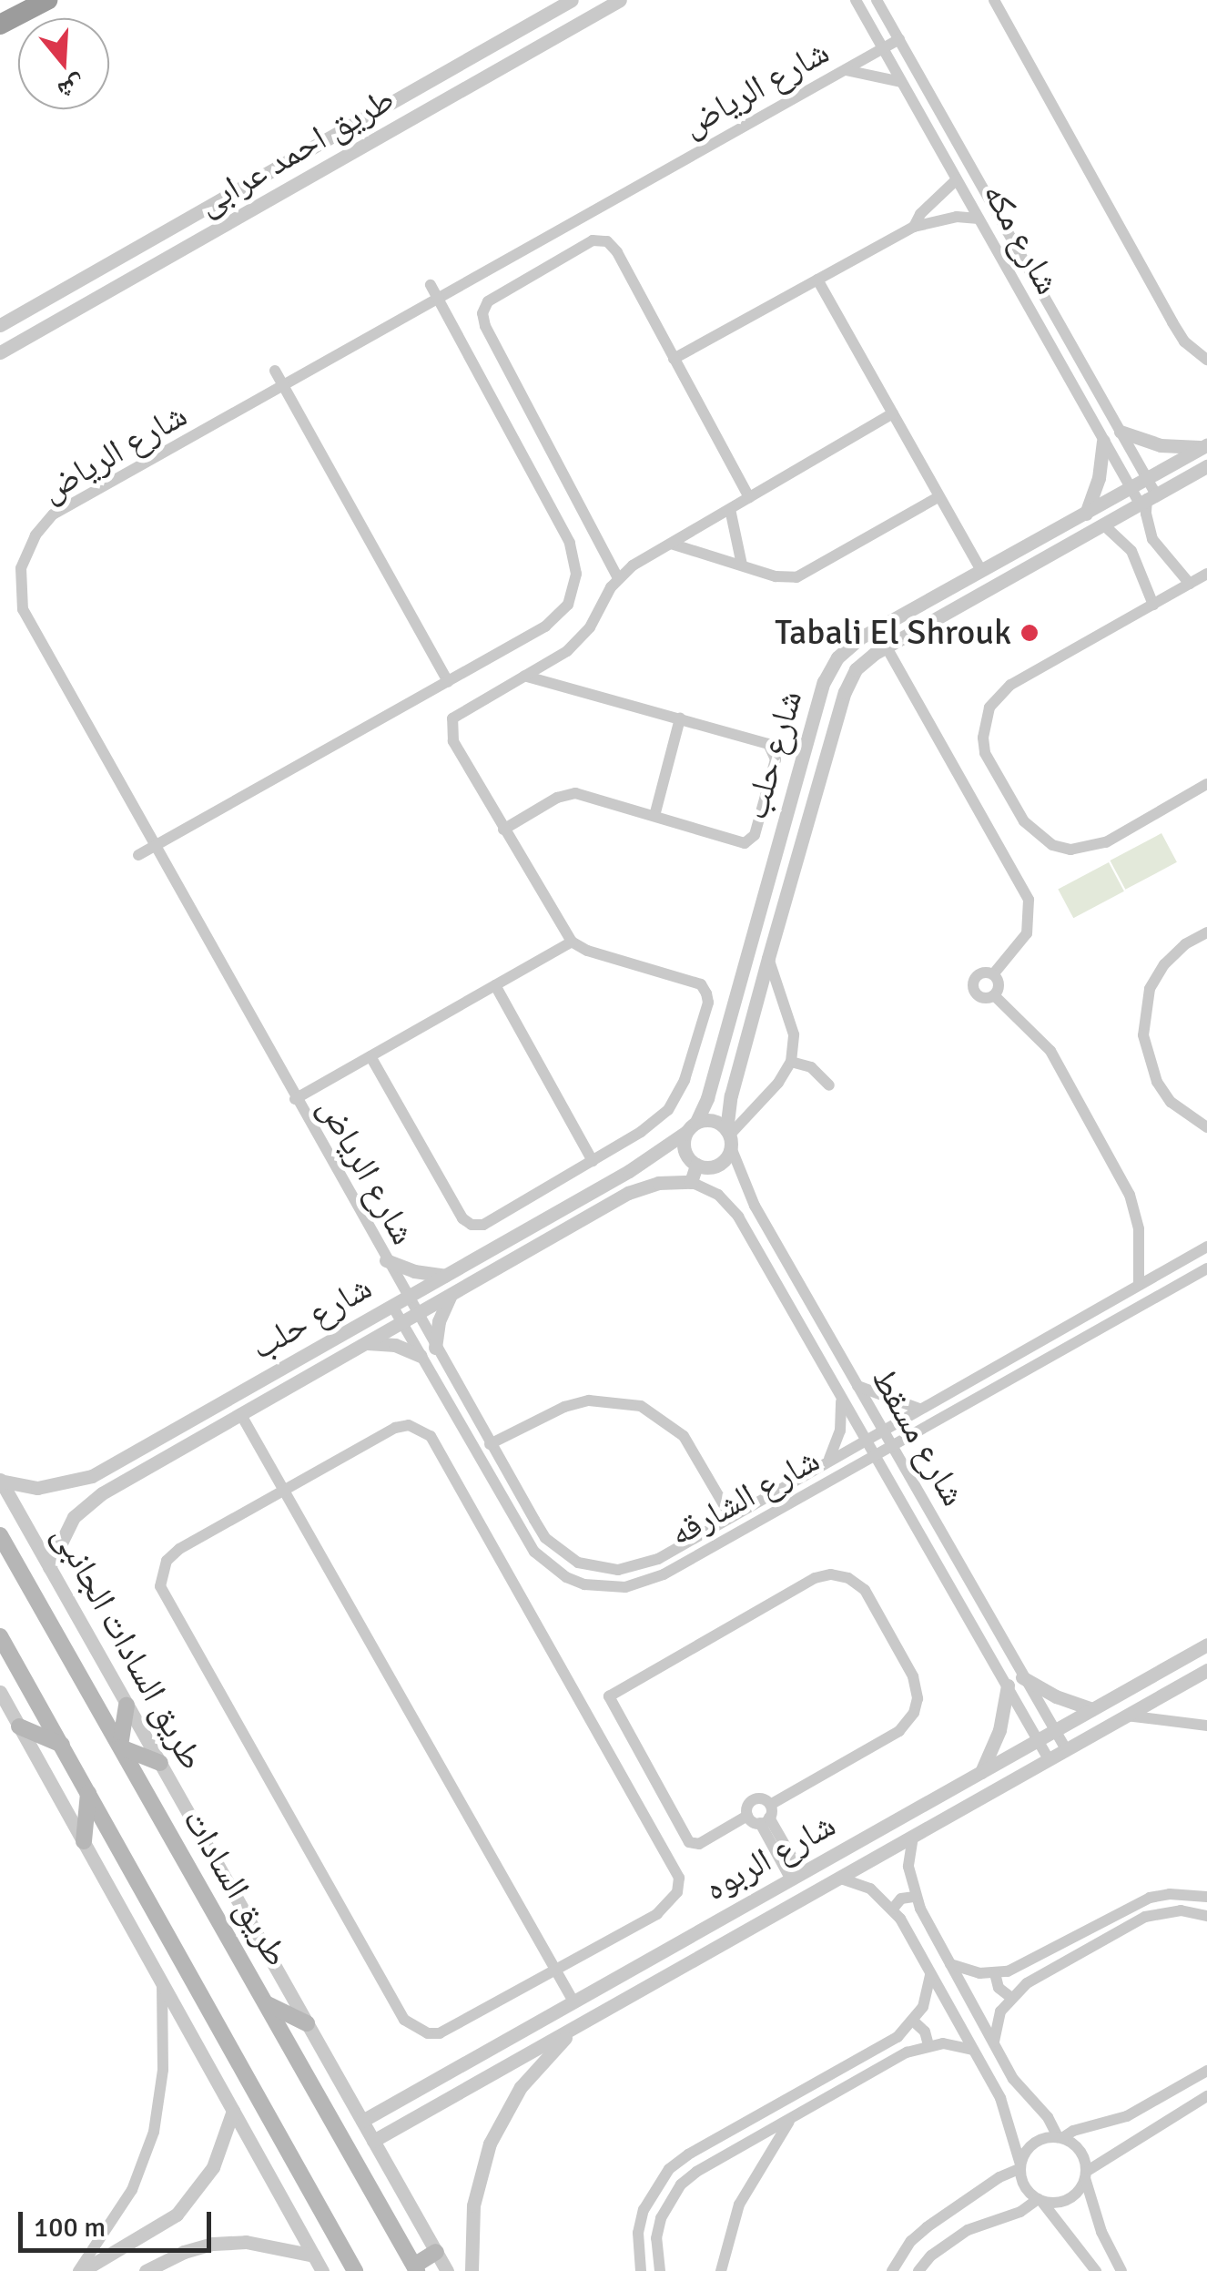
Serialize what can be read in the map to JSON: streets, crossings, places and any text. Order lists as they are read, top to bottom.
{
  "streets": {
    "main road": ["طريق السادات"],
    "street": [
      "شارع الرياض",
      "طريق احمد عرابى",
      "شارع مكه",
      "شارع حلب",
      "شارع مسقط",
      "شارع الشارقه",
      "طريق السادات الجانبى",
      "شارع الربوه"
    ]
  },
  "crossings": [
    ["شارع الرياض", "شارع مكه"],
    ["شارع الرياض", "شارع حلب"],
    ["شارع الرياض", "شارع الشارقه"],
    ["شارع مكه", "شارع حلب"],
    ["شارع حلب", "شارع مسقط"],
    ["شارع حلب", "شارع الشارقه"],
    ["شارع حلب", "طريق السادات الجانبى"],
    ["شارع مسقط", "شارع الشارقه"],
    ["شارع مسقط", "شارع الربوه"],
    ["طريق السادات الجانبى", "شارع الربوه"]
  ],
  "places": ["Tabali El Shrouk"],
  "scale_bar": "100 m",
  "north": "bottom"
}
